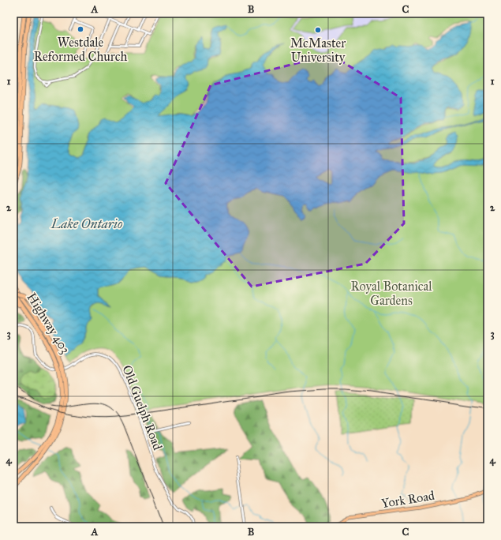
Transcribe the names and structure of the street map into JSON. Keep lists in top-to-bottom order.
{
  "streets": {
    "highway": ["Highway 403"],
    "main road": ["York Road"],
    "street": ["Old Guelph Road"]
  },
  "water": ["Lake Ontario"],
  "parks": ["Royal Botanical Gardens"],
  "places": ["Westdale Reformed Church", "McMaster University"],
  "grid": {
    "columns": ["A", "B", "C"],
    "rows": [
      "1",
      "2",
      "3",
      "4"
    ]
  }
}
